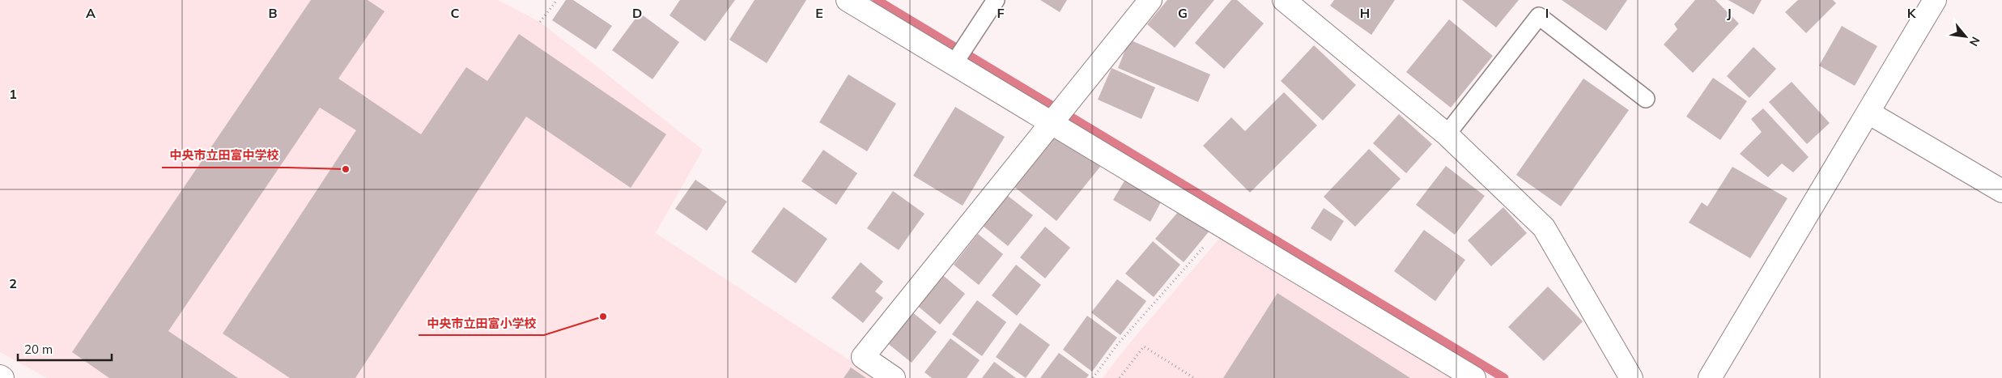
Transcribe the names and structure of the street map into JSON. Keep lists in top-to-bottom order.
{
  "places": ["中央市立田富中学校", "中央市立田富小学校"],
  "scale_bar": "20 m",
  "north": "bottom right",
  "grid": {
    "columns": [
      "A",
      "B",
      "C",
      "D",
      "E",
      "F",
      "G",
      "H",
      "I",
      "J",
      "K"
    ],
    "rows": ["1", "2"]
  }
}
